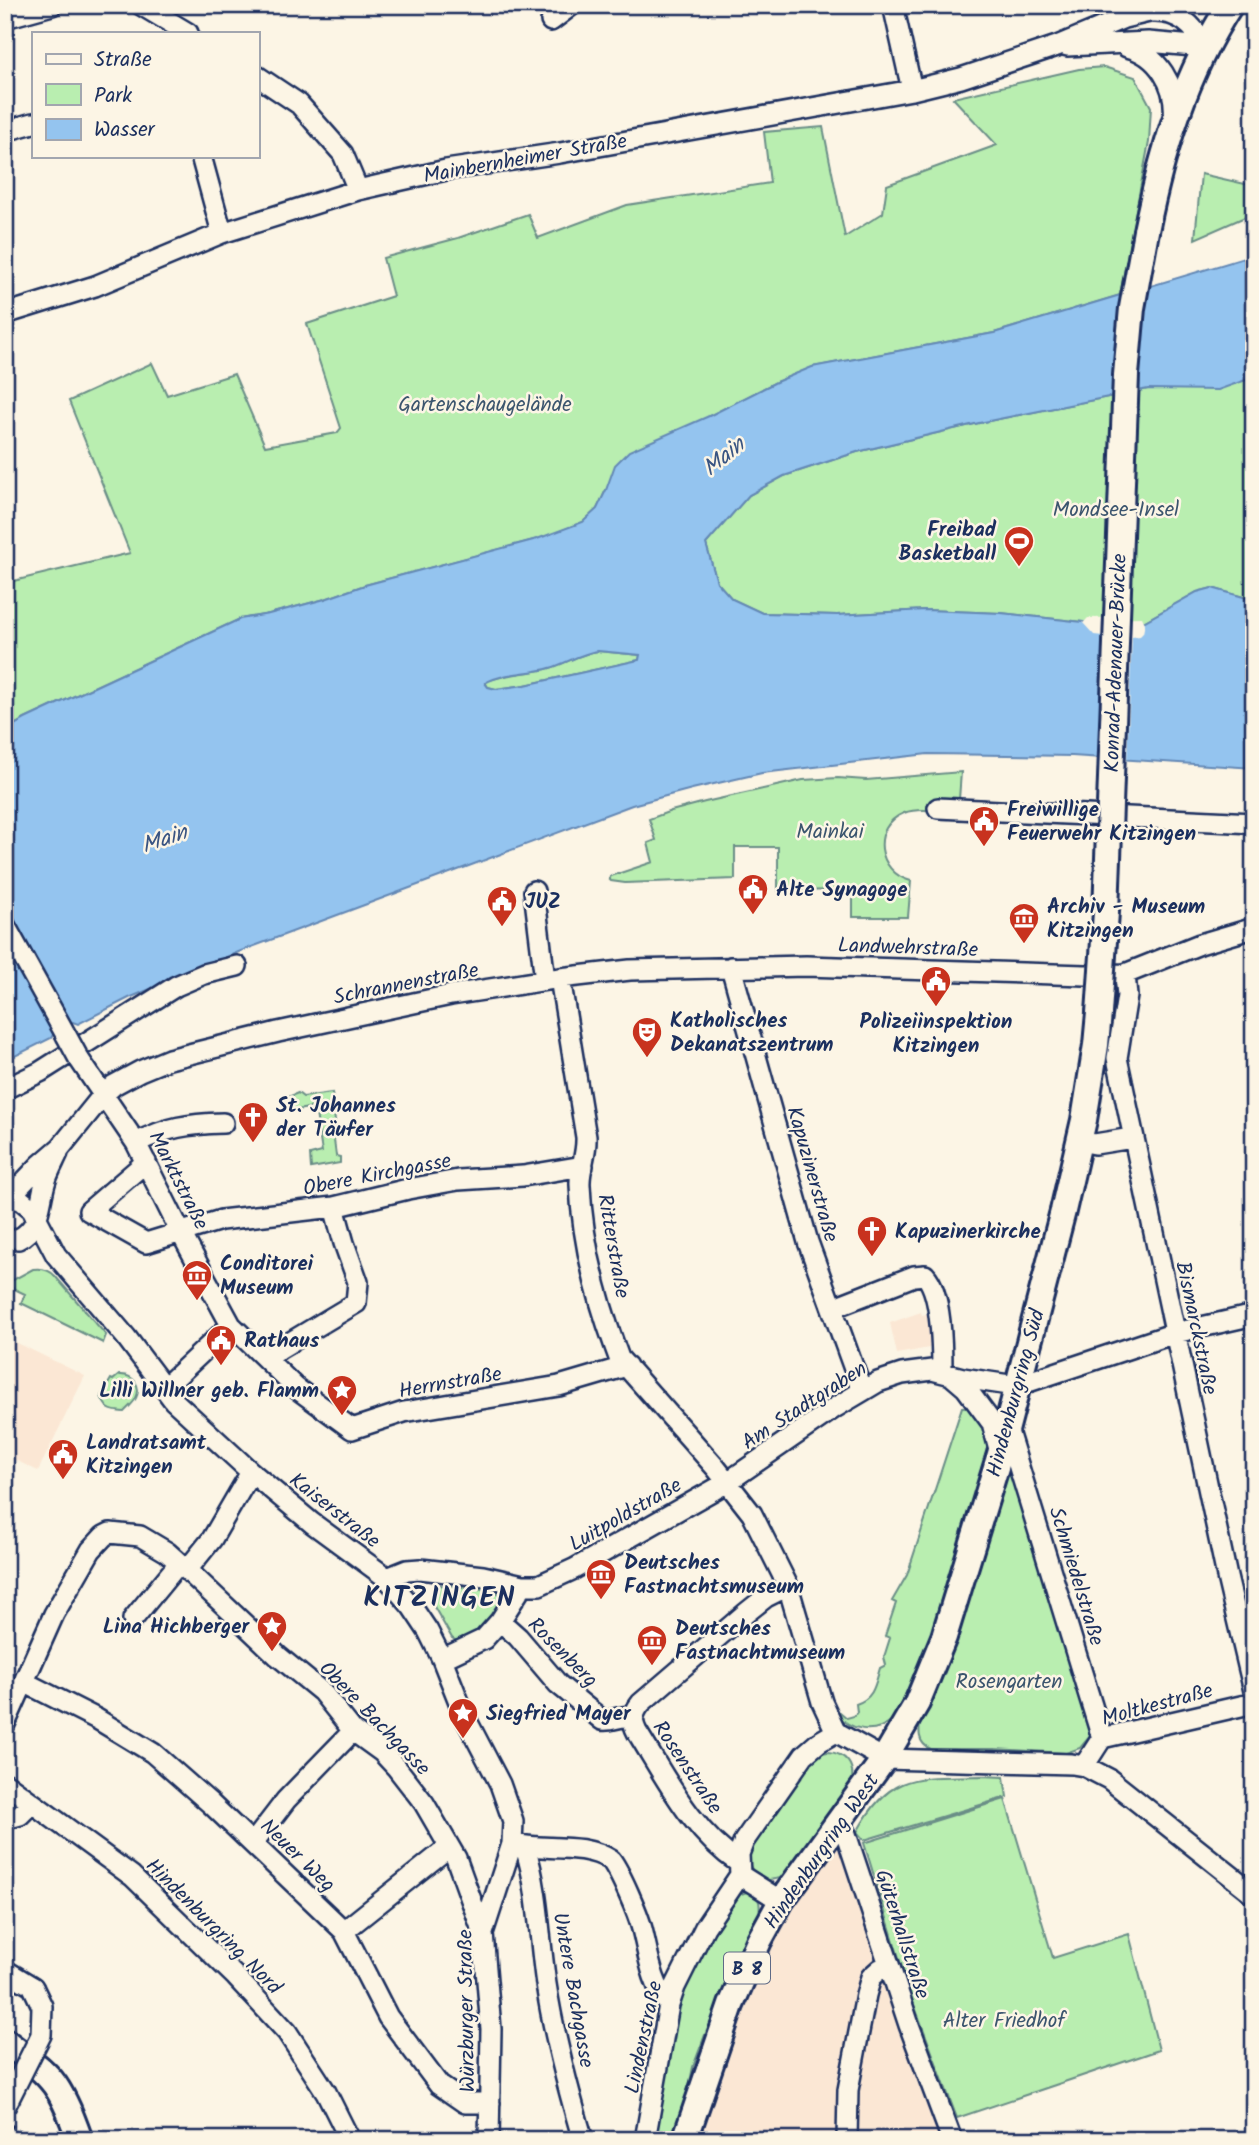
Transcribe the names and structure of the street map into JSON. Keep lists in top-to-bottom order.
{
  "streets": {
    "main road": [
      "Mainbernheimer Straße",
      "Konrad-Adenauer-Brücke",
      "Hindenburgring Süd",
      "Hindenburgring West",
      "B 8"
    ],
    "street": [
      "Landwehrstraße",
      "Schrannenstraße",
      "Obere Kirchgasse",
      "Kapuzinerstraße",
      "Marktstraße",
      "Ritterstraße",
      "Bismarckstraße",
      "Herrnstraße",
      "Am Stadtgraben",
      "Kaiserstraße",
      "Luitpoldstraße",
      "Schmiedelstraße",
      "Rosenberg",
      "Moltkestraße",
      "Obere Bachgasse",
      "Rosenstraße",
      "Neuer Weg",
      "Hindenburgring Nord",
      "Güterhallstraße",
      "Untere Bachgasse",
      "Würzburger Straße",
      "Lindenstraße"
    ]
  },
  "crossings": [
    ["Mainbernheimer Straße", "Konrad-Adenauer-Brücke"],
    ["Konrad-Adenauer-Brücke", "Hindenburgring Süd"],
    ["Landwehrstraße", "Schrannenstraße"],
    ["Landwehrstraße", "Kapuzinerstraße"],
    ["Landwehrstraße", "Bismarckstraße"],
    ["Schrannenstraße", "Kapuzinerstraße"],
    ["Schrannenstraße", "Marktstraße"],
    ["Schrannenstraße", "Ritterstraße"],
    ["Obere Kirchgasse", "Marktstraße"],
    ["Obere Kirchgasse", "Ritterstraße"],
    ["Kapuzinerstraße", "Am Stadtgraben"],
    ["Marktstraße", "Herrnstraße"],
    ["Ritterstraße", "Herrnstraße"],
    ["Ritterstraße", "Am Stadtgraben"],
    ["Ritterstraße", "Luitpoldstraße"],
    ["Ritterstraße", "Rosenstraße"],
    ["Ritterstraße", "Lindenstraße"],
    ["Hindenburgring Süd", "Am Stadtgraben"],
    ["Hindenburgring Süd", "Schmiedelstraße"],
    ["Hindenburgring Süd", "Hindenburgring West"],
    ["Am Stadtgraben", "Luitpoldstraße"],
    ["Kaiserstraße", "Untere Bachgasse"],
    ["Kaiserstraße", "Würzburger Straße"],
    ["Schmiedelstraße", "Moltkestraße"],
    ["Rosenberg", "Rosenstraße"],
    ["Obere Bachgasse", "Neuer Weg"],
    ["Obere Bachgasse", "Würzburger Straße"],
    ["Rosenstraße", "Lindenstraße"],
    ["Hindenburgring West", "Güterhallstraße"],
    ["Neuer Weg", "Würzburger Straße"],
    ["Untere Bachgasse", "Würzburger Straße"]
  ],
  "districts": ["KITZINGEN"],
  "water": ["Main"],
  "parks": [
    "Gartenschaugelände",
    "Mondsee-Insel",
    "Mainkai",
    "Rosengarten",
    "Alter Friedhof"
  ],
  "places": {
    "sports": ["Freibad Basketball"],
    "public building": [
      "Freiwillige Feuerwehr Kitzingen",
      "Alte Synagoge",
      "JUZ",
      "Polizeiinspektion Kitzingen",
      "Rathaus",
      "Landratsamt Kitzingen"
    ],
    "museum": [
      "Archiv - Museum Kitzingen",
      "Conditorei Museum",
      "Deutsches Fastnachtsmuseum",
      "Deutsches Fastnachtmuseum"
    ],
    "theatre": ["Katholisches Dekanatszentrum"],
    "church": ["St. Johannes der Täufer", "Kapuzinerkirche"],
    "place": ["Lilli Willner geb. Flamm", "Lina Hichberger", "Siegfried Mayer"]
  },
  "legend": ["Straße", "Park", "Wasser"]
}
